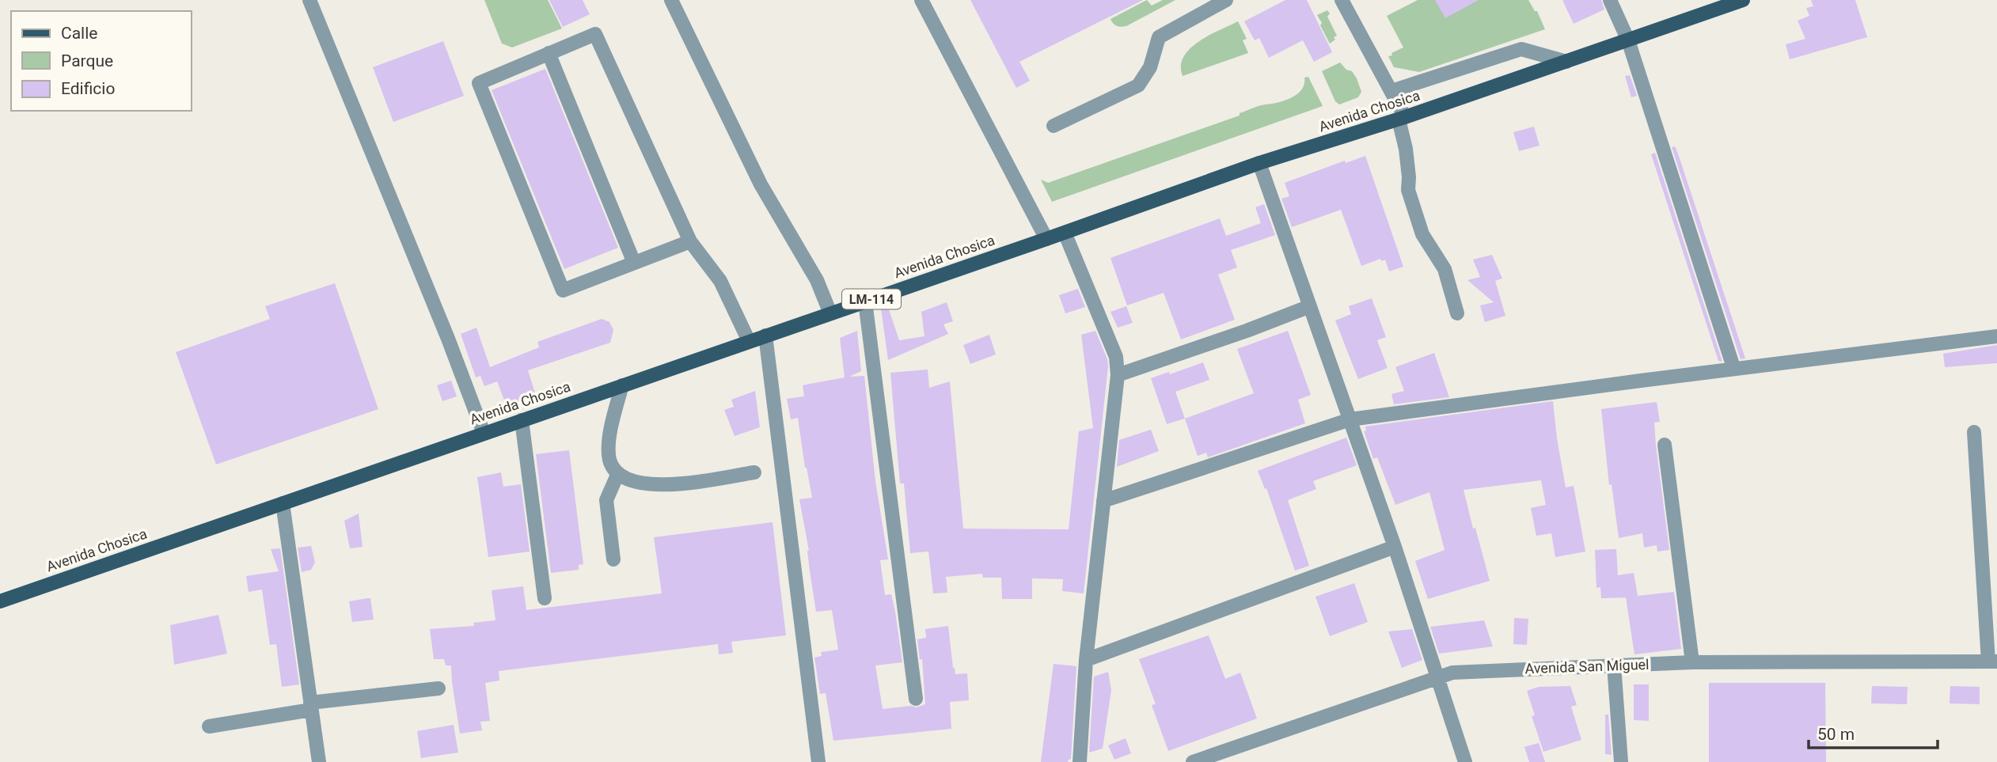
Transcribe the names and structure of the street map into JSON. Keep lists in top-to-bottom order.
{
  "streets": {
    "main road": ["Avenida Chosica", "LM-114"],
    "street": ["Avenida San Miguel"]
  },
  "legend": ["Calle", "Parque", "Edificio"],
  "scale_bar": "50 m"
}
